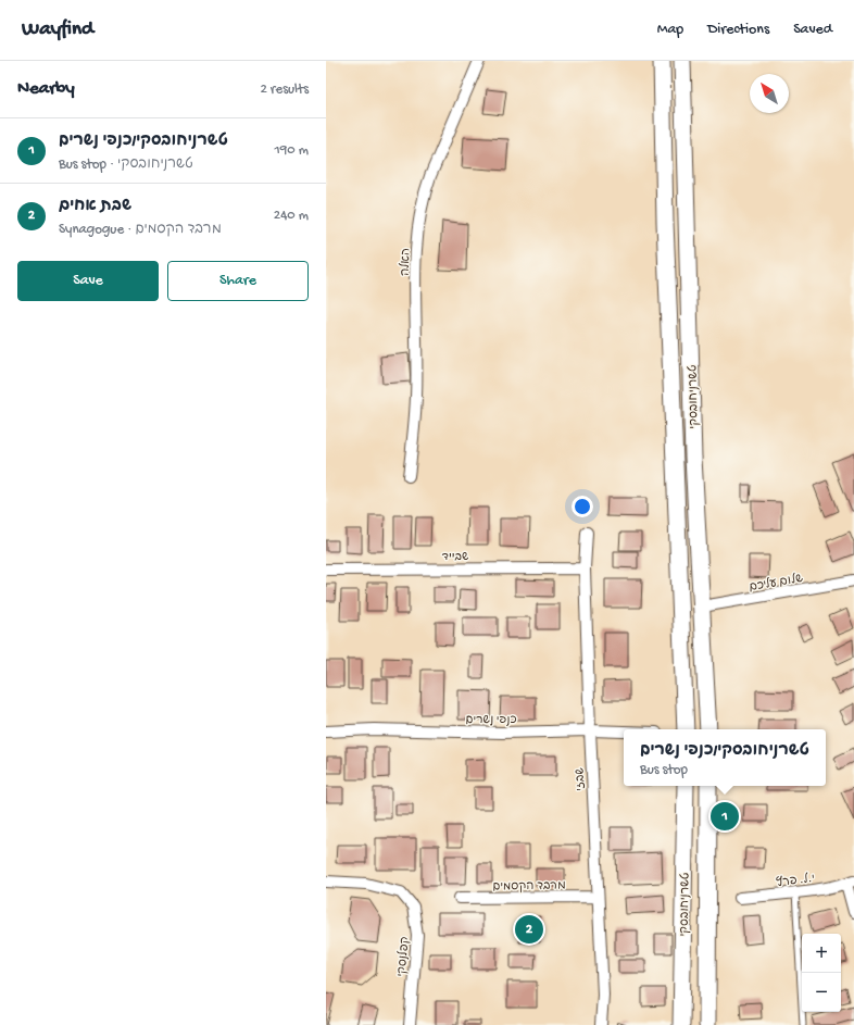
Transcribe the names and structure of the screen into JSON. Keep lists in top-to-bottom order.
{
  "streets": {
    "main road": ["טשרניחובסקי"],
    "street": [
      "האלה",
      "שב''ד",
      "שלום עליכם",
      "כנפי נשרים",
      "שבזי",
      "י.ל. פרץ",
      "מרבד הקסמים",
      "קפלנסקי"
    ]
  },
  "crossings": [
    ["טשרניחובסקי", "שלום עליכם"],
    ["שב''ד", "שבזי"],
    ["כנפי נשרים", "שבזי"],
    ["שבזי", "מרבד הקסמים"]
  ],
  "north": "top left",
  "page": {
    "header": "Wayfind",
    "nav": ["Map", "Directions", "Saved"],
    "heading": ["Nearby", "2 results"],
    "list": [
      {
        "mark": "1",
        "name": "טשרניחובסקי/כנפי נשרים",
        "note": "Bus stop · טשרניחובסקי",
        "value": "190 m"
      },
      {
        "mark": "2",
        "name": "שבת אחים",
        "note": "Synagogue · מרבד הקסמים",
        "value": "240 m"
      }
    ],
    "buttons": ["Save", "Share"],
    "popup": ["טשרניחובסקי/כנפי נשרים", "Bus stop"],
    "pins": ["1", "2"],
    "map_buttons": ["+", "−"]
  }
}
